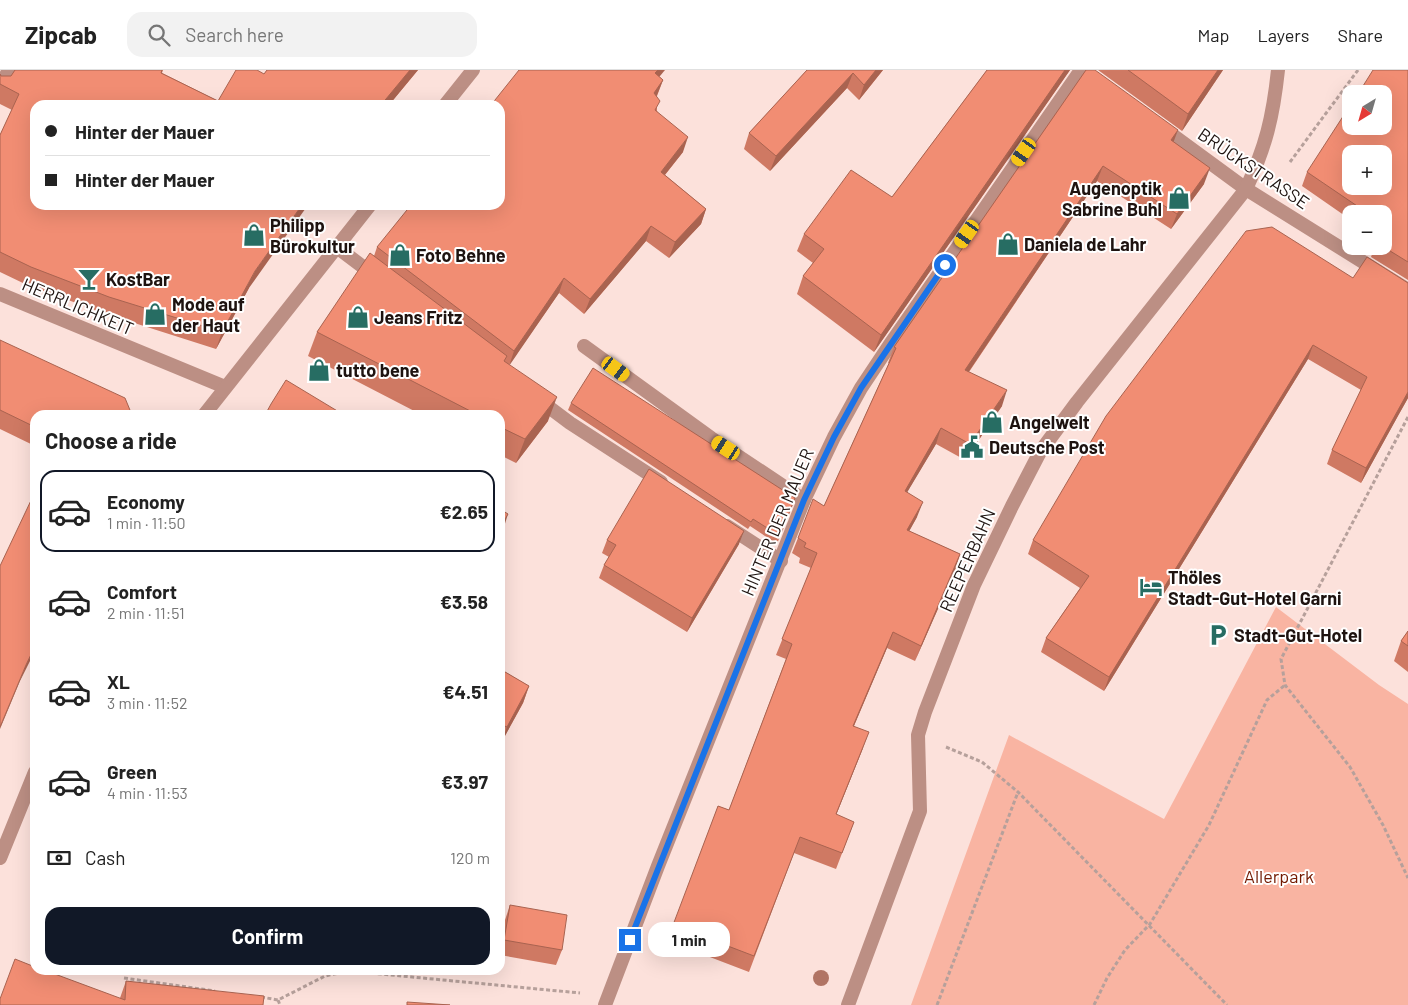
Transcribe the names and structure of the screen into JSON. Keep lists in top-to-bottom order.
{
  "streets": {
    "street": [
      "BRÜCKSTRASSE",
      "HERRLICHKEIT",
      "HINTER DER MAUER",
      "REEPERBAHN"
    ]
  },
  "crossings": [
    ["BRÜCKSTRASSE", "REEPERBAHN"]
  ],
  "parks": ["Allerpark"],
  "places": {
    "shop": [
      "Augenoptik Sabrine Buhl",
      "Philipp Bürokultur",
      "Daniela de Lahr",
      "Foto Behne",
      "Mode auf der Haut",
      "Jeans Fritz",
      "tutto bene",
      "Angelwelt"
    ],
    "bar": ["KostBar"],
    "public building": ["Deutsche Post"],
    "hotel": ["Thöles Stadt-Gut-Hotel Garni"],
    "parking": ["Stadt-Gut-Hotel"]
  },
  "north": "bottom left",
  "page": {
    "header": "Zipcab",
    "search": "Search here",
    "nav": ["Map", "Layers", "Share"],
    "map_buttons": ["+", "−"],
    "banner": ["Hinter der Mauer", "Hinter der Mauer"],
    "heading": "Choose a ride",
    "list": [
      {
        "name": "Economy",
        "note": "1 min · 11:50",
        "value": "€2.65"
      },
      {
        "name": "Comfort",
        "note": "2 min · 11:51",
        "value": "€3.58"
      },
      {
        "name": "XL",
        "note": "3 min · 11:52",
        "value": "€4.51"
      },
      {
        "name": "Green",
        "note": "4 min · 11:53",
        "value": "€3.97"
      }
    ],
    "pay": ["Cash", "120 m"],
    "buttons": "Confirm",
    "bubble": "1 min"
  }
}
